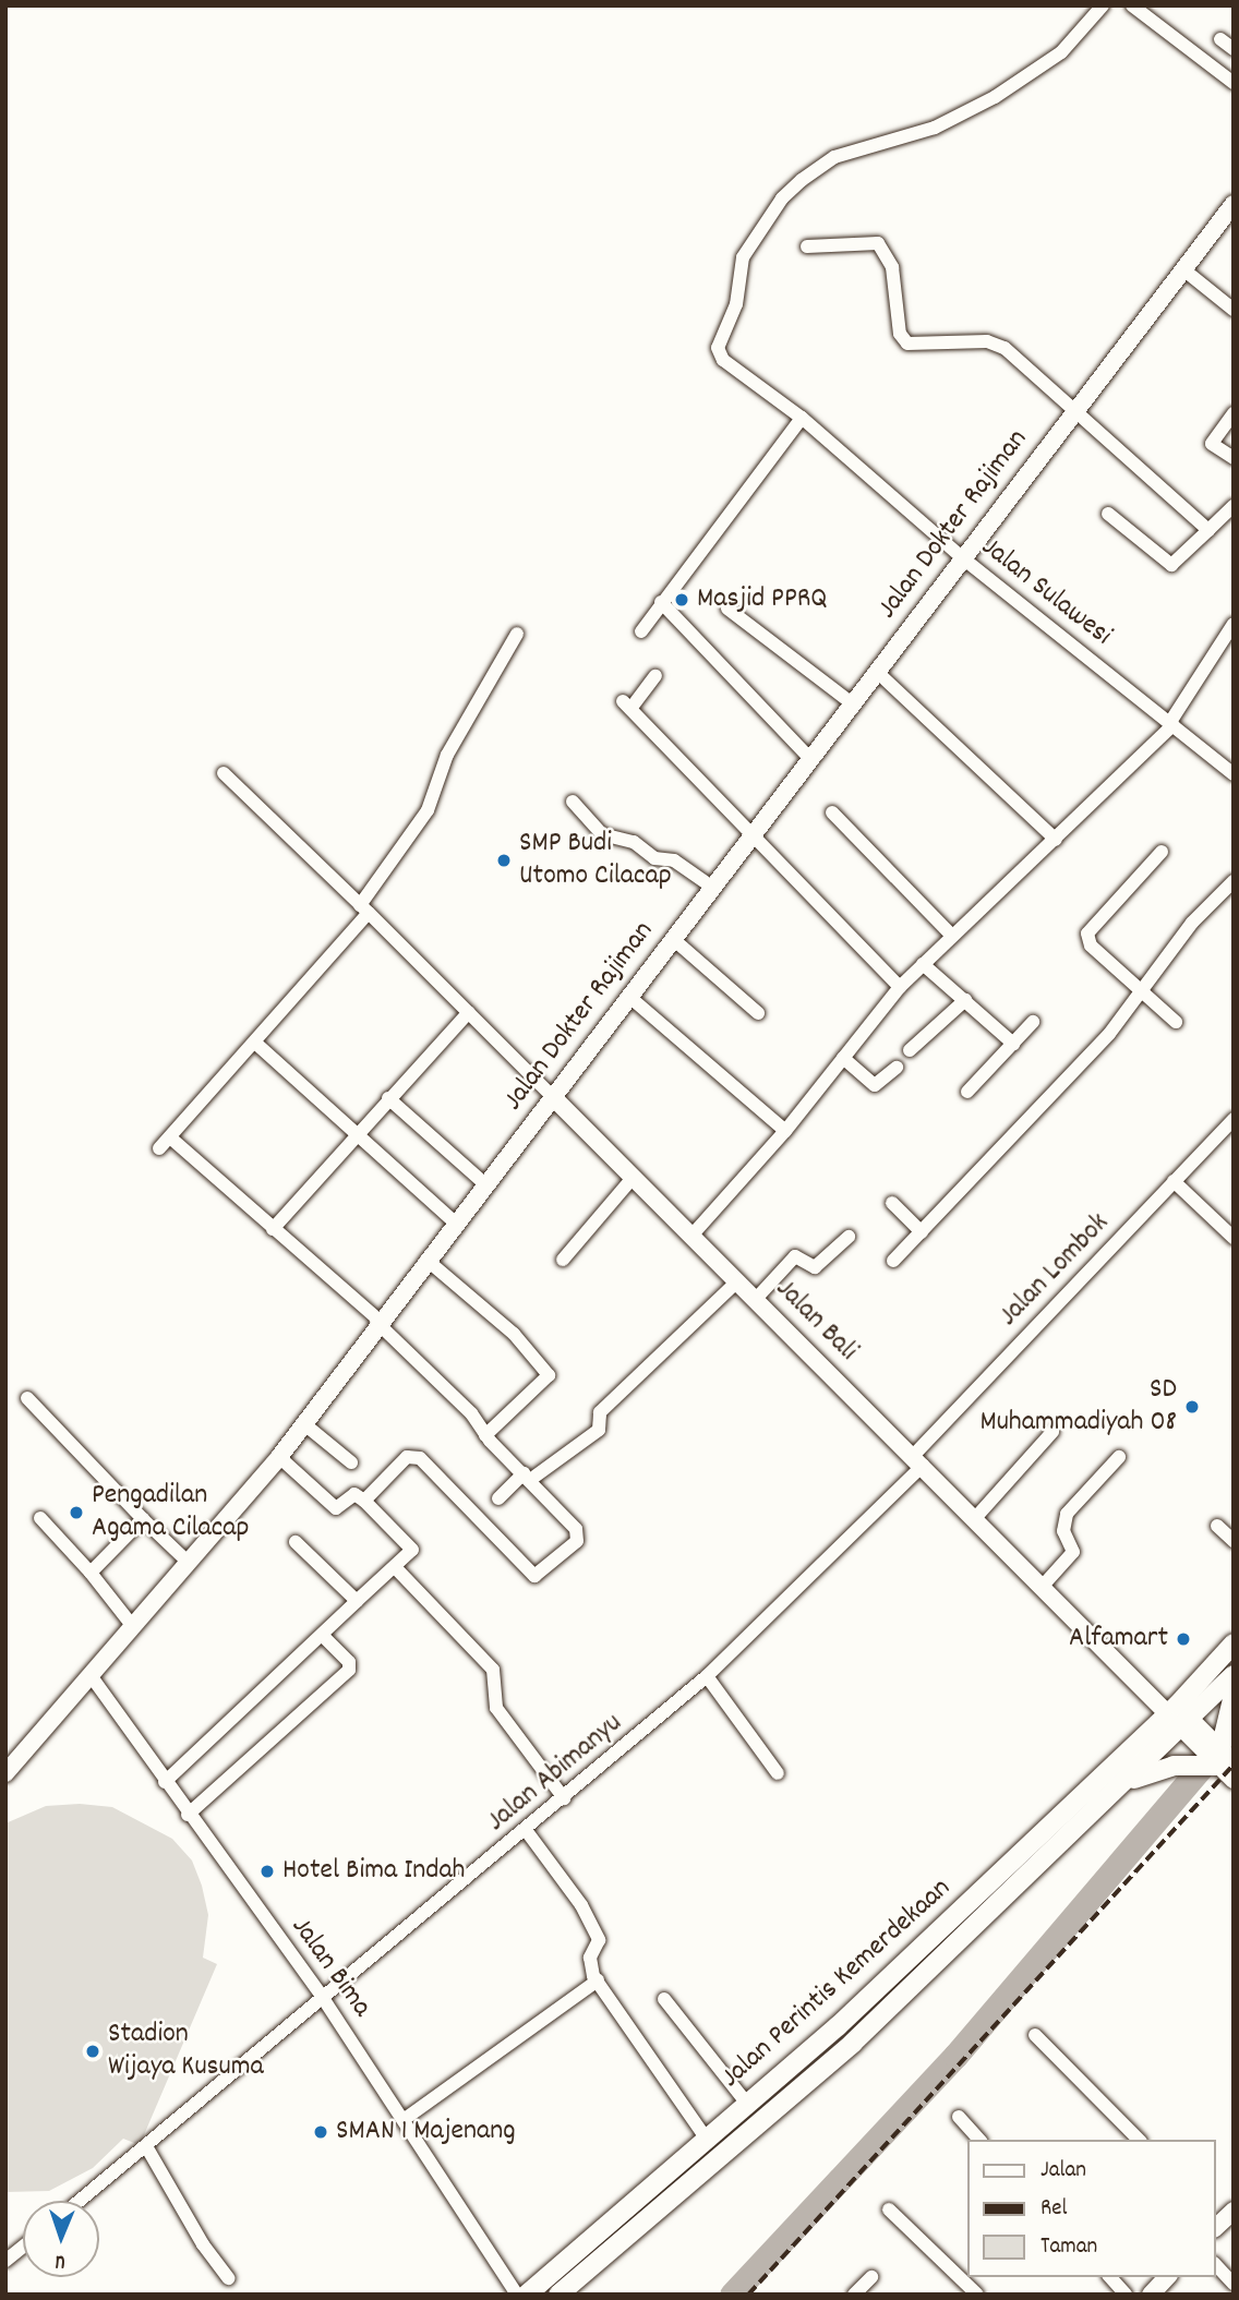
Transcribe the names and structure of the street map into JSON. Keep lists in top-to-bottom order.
{
  "streets": {
    "main road": ["Jalan Perintis Kemerdekaan"],
    "street": [
      "Jalan Dokter Rajiman",
      "Jalan Sulawesi",
      "Jalan Lombok",
      "Jalan Bali",
      "Jalan Abimanyu",
      "Jalan Bima"
    ]
  },
  "crossings": [
    ["Jalan Dokter Rajiman", "Jalan Sulawesi"],
    ["Jalan Dokter Rajiman", "Jalan Bali"],
    ["Jalan Dokter Rajiman", "Jalan Bima"],
    ["Jalan Lombok", "Jalan Bali"],
    ["Jalan Lombok", "Jalan Abimanyu"],
    ["Jalan Bali", "Jalan Abimanyu"],
    ["Jalan Bali", "Jalan Perintis Kemerdekaan"],
    ["Jalan Abimanyu", "Jalan Bima"]
  ],
  "places": [
    "Masjid PPRQ",
    "SMP Budi Utomo Cilacap",
    "SD Muhammadiyah 08",
    "Pengadilan Agama Cilacap",
    "Alfamart",
    "Hotel Bima Indah",
    "Stadion Wijaya Kusuma",
    "SMAN 1 Majenang"
  ],
  "legend": ["Jalan", "Rel", "Taman"],
  "north": "bottom"
}
